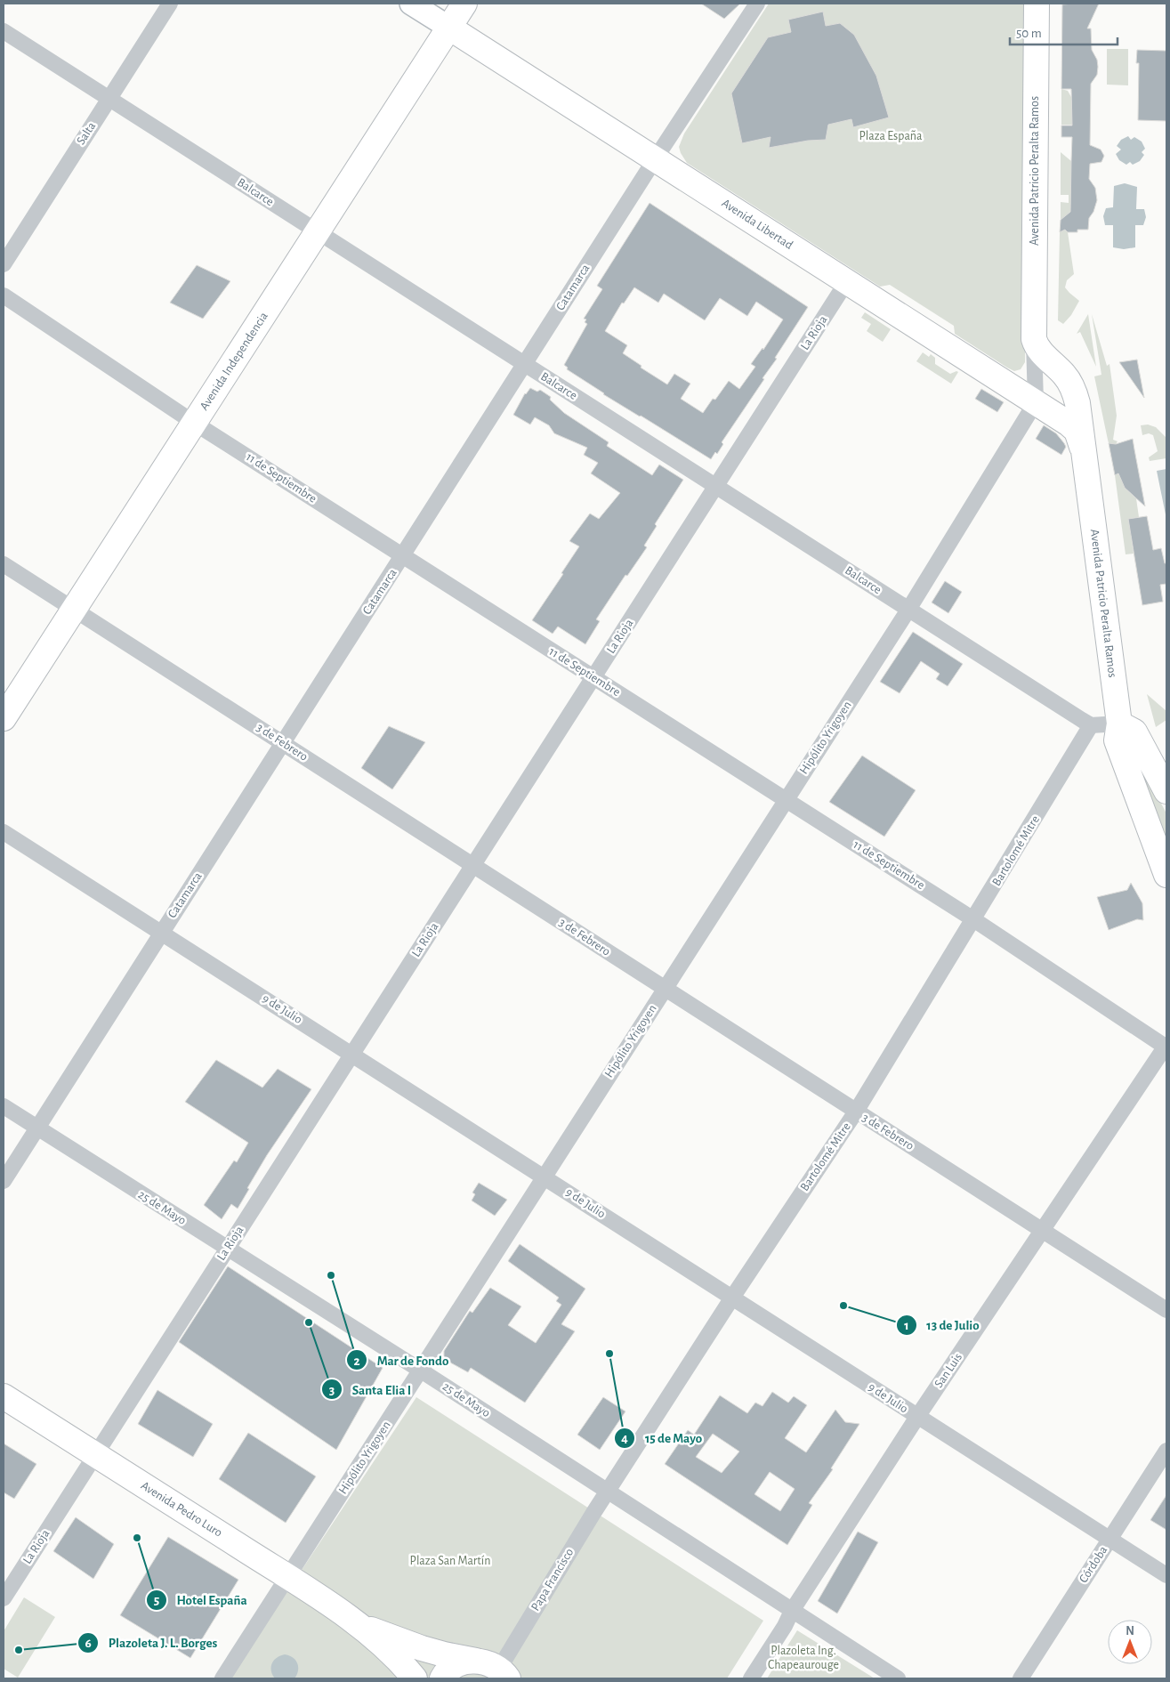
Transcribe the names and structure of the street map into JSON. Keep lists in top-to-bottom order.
{
  "streets": {
    "main road": [
      "Avenida Patricio Peralta Ramos",
      "Avenida Libertad",
      "Avenida Independencia",
      "Avenida Pedro Luro"
    ],
    "street": [
      "Salta",
      "Balcarce",
      "Catamarca",
      "La Rioja",
      "11 de Septiembre",
      "Hipólito Yrigoyen",
      "3 de Febrero",
      "Bartolomé Mitre",
      "9 de Julio",
      "25 de Mayo",
      "San Luis",
      "Córdoba",
      "Papa Francisco"
    ]
  },
  "crossings": [
    ["Salta", "Balcarce"],
    ["Avenida Patricio Peralta Ramos", "Avenida Libertad"],
    ["Avenida Patricio Peralta Ramos", "Hipólito Yrigoyen"],
    ["Balcarce", "Catamarca"],
    ["Balcarce", "La Rioja"],
    ["Balcarce", "Avenida Independencia"],
    ["Balcarce", "Hipólito Yrigoyen"],
    ["Balcarce", "Bartolomé Mitre"],
    ["Avenida Libertad", "Catamarca"],
    ["Avenida Libertad", "La Rioja"],
    ["Avenida Libertad", "Avenida Independencia"],
    ["Avenida Libertad", "Hipólito Yrigoyen"],
    ["Catamarca", "11 de Septiembre"],
    ["Catamarca", "3 de Febrero"],
    ["Catamarca", "9 de Julio"],
    ["Catamarca", "25 de Mayo"],
    ["La Rioja", "11 de Septiembre"],
    ["La Rioja", "3 de Febrero"],
    ["La Rioja", "9 de Julio"],
    ["La Rioja", "25 de Mayo"],
    ["La Rioja", "Avenida Pedro Luro"],
    ["Avenida Independencia", "11 de Septiembre"],
    ["Avenida Independencia", "3 de Febrero"],
    ["11 de Septiembre", "Hipólito Yrigoyen"],
    ["11 de Septiembre", "Bartolomé Mitre"],
    ["11 de Septiembre", "San Luis"],
    ["Hipólito Yrigoyen", "3 de Febrero"],
    ["Hipólito Yrigoyen", "9 de Julio"],
    ["Hipólito Yrigoyen", "25 de Mayo"],
    ["Hipólito Yrigoyen", "Avenida Pedro Luro"],
    ["3 de Febrero", "Bartolomé Mitre"],
    ["3 de Febrero", "San Luis"],
    ["Bartolomé Mitre", "9 de Julio"],
    ["Bartolomé Mitre", "25 de Mayo"],
    ["Bartolomé Mitre", "Papa Francisco"],
    ["9 de Julio", "San Luis"],
    ["9 de Julio", "Córdoba"],
    ["25 de Mayo", "San Luis"],
    ["25 de Mayo", "Papa Francisco"],
    ["Avenida Pedro Luro", "Papa Francisco"]
  ],
  "parks": ["Plaza España", "Plaza San Martín", "Plazoleta Ing. Chapeaurouge"],
  "places": [
    "Mar de Fondo",
    "13 de Julio",
    "Santa Elia I",
    "15 de Mayo",
    "Hotel España",
    "Plazoleta J. L. Borges"
  ],
  "scale_bar": "50 m",
  "north": "top"
}
